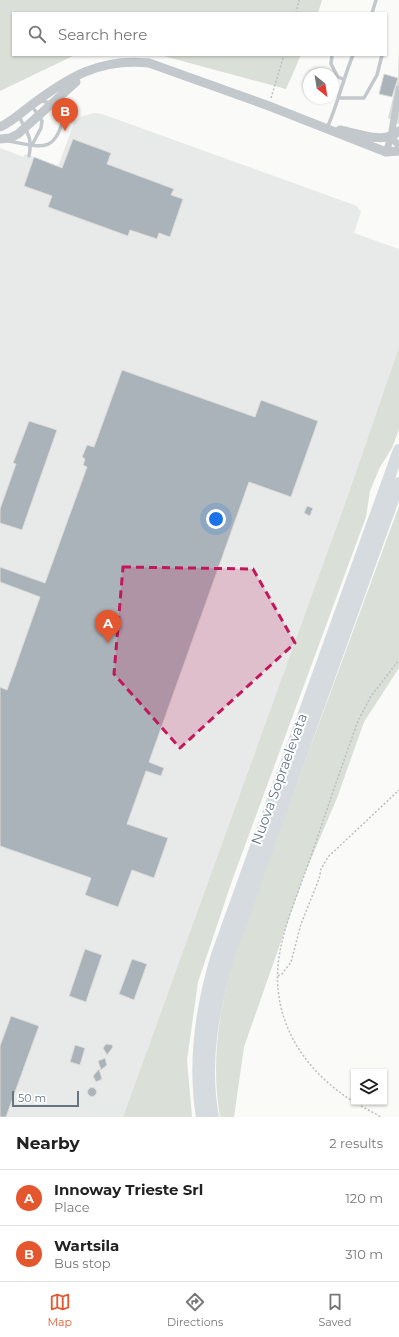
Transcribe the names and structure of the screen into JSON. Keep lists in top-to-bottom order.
{
  "streets": {
    "highway": ["Nuova Sopraelevata"]
  },
  "scale_bar": "50 m",
  "north": "bottom right",
  "page": {
    "search": "Search here",
    "pins": ["B", "A"],
    "scale": "50 m",
    "heading": ["Nearby", "2 results"],
    "list": [
      {
        "mark": "A",
        "name": "Innoway Trieste Srl",
        "note": "Place",
        "value": "120 m"
      },
      {
        "mark": "B",
        "name": "Wartsila",
        "note": "Bus stop",
        "value": "310 m"
      }
    ],
    "nav": ["Map", "Directions", "Saved"]
  }
}
